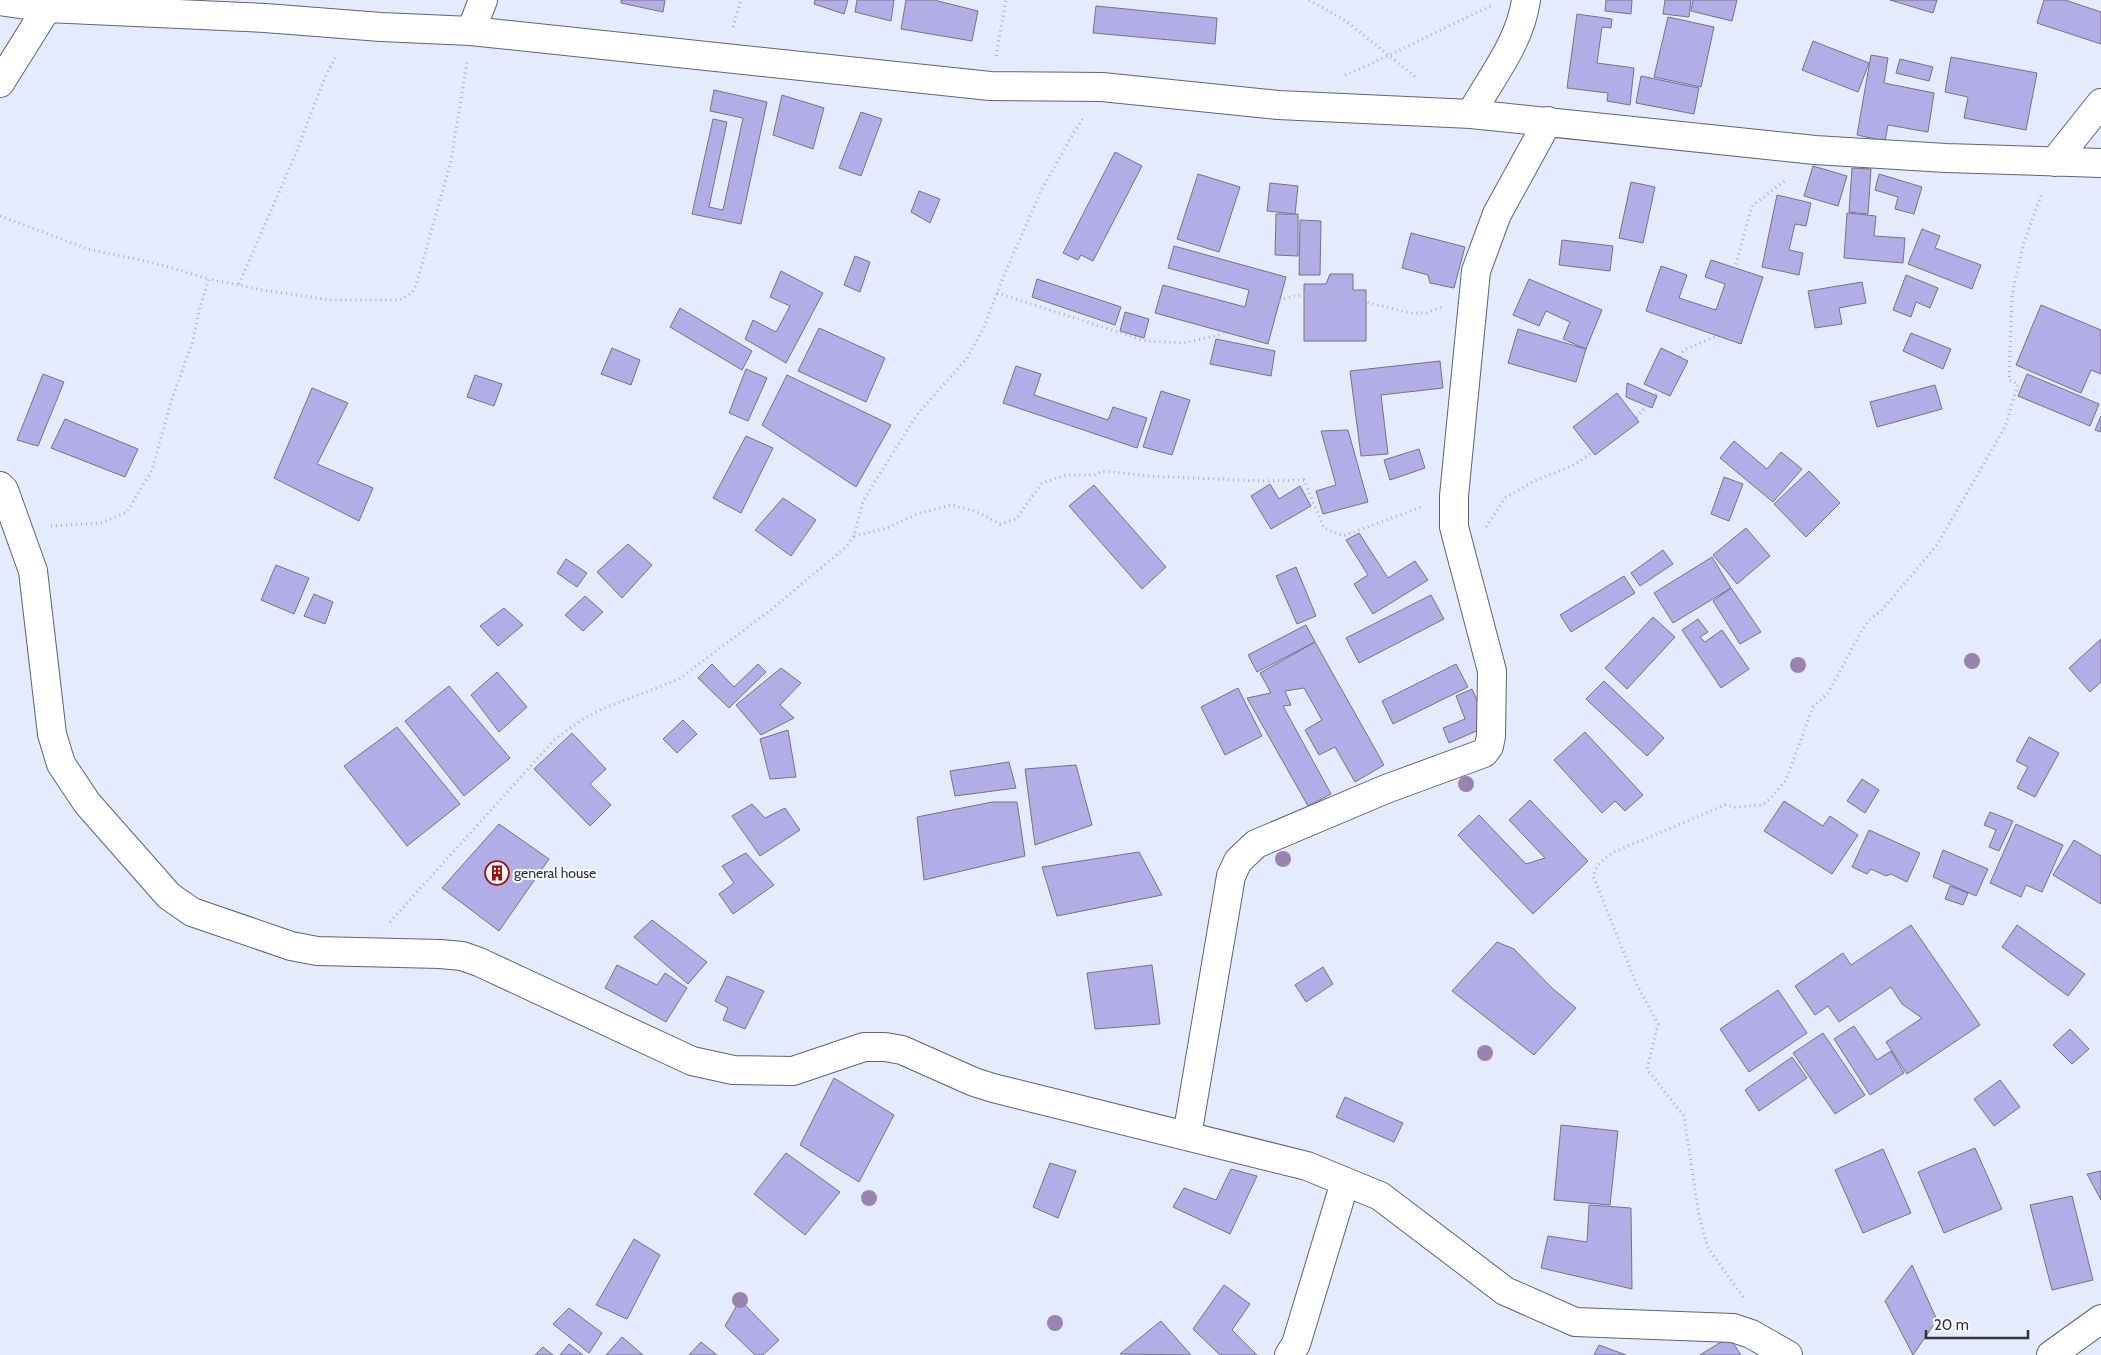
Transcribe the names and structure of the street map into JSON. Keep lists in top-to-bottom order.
{
  "places": {
    "building": ["general house"]
  },
  "scale_bar": "20 m"
}
